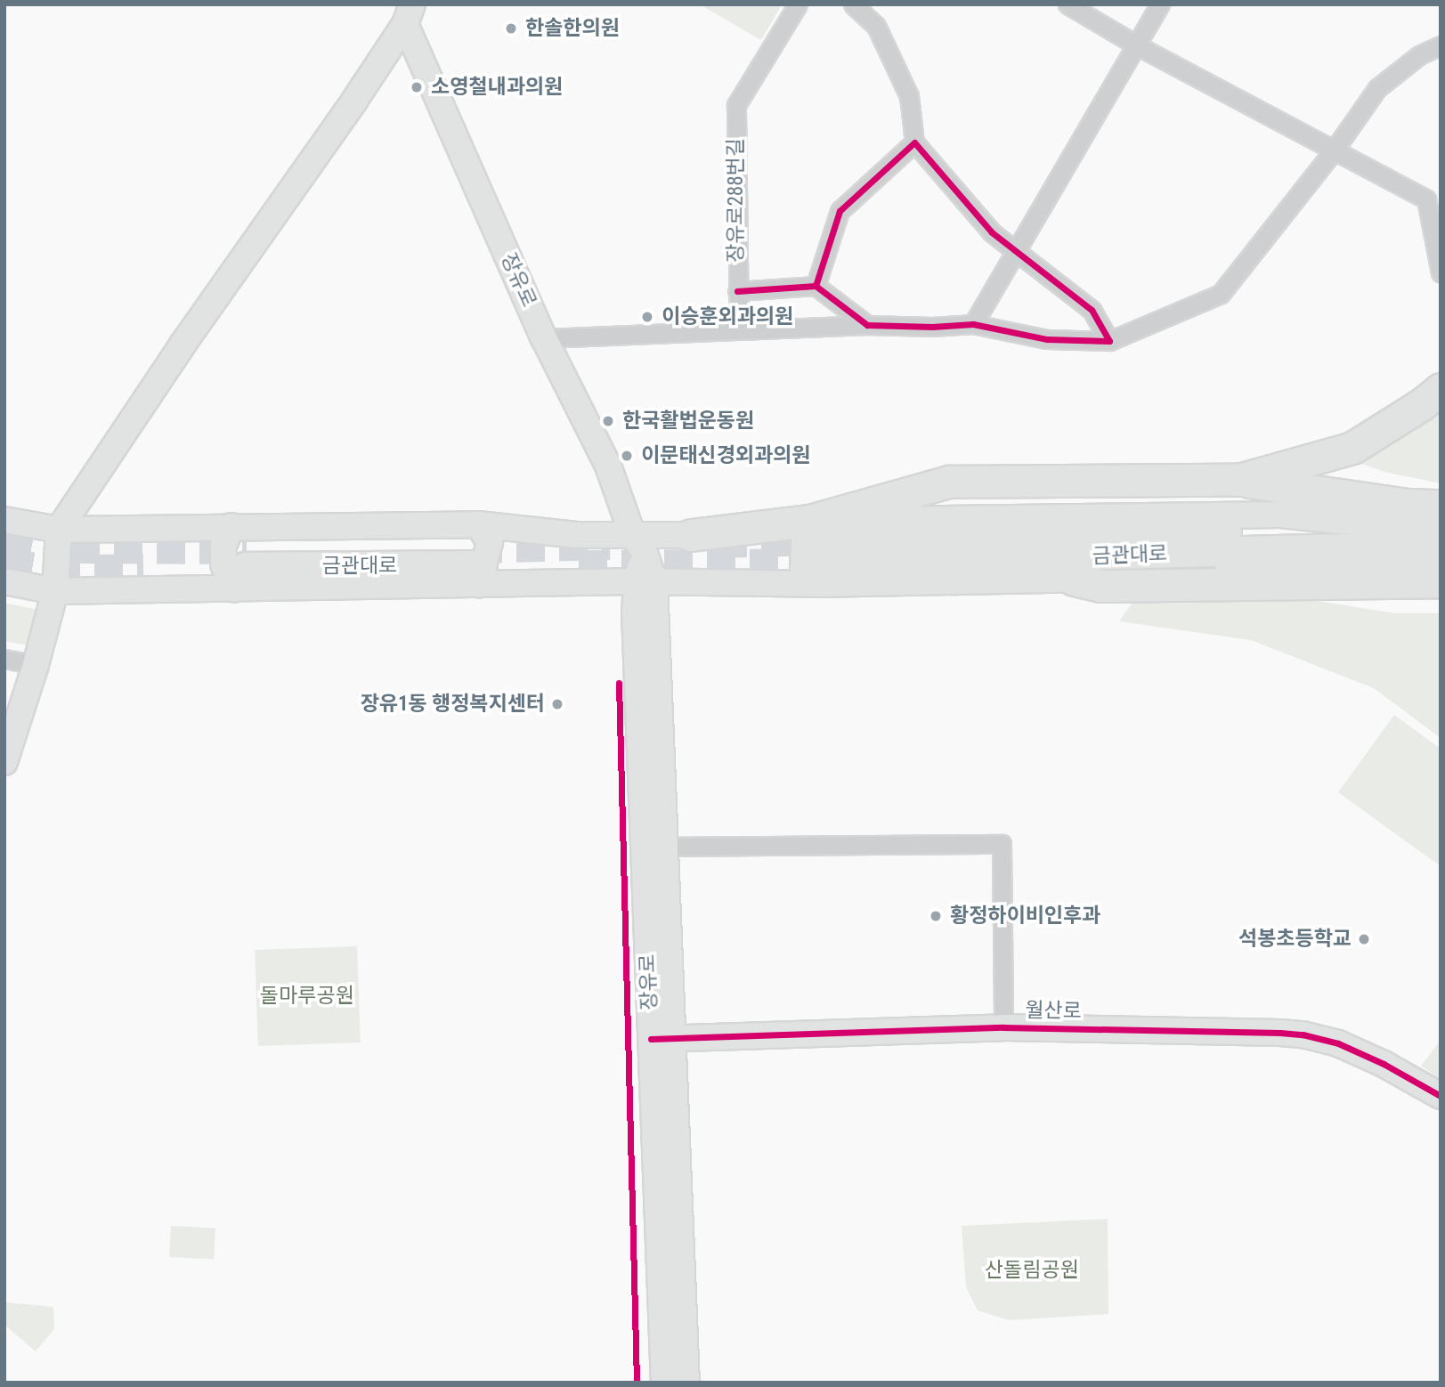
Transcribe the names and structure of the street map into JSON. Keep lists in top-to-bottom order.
{
  "streets": {
    "main road": ["장유로", "금관대로", "월산로"],
    "street": ["장유로288번길"]
  },
  "crossings": [
    ["장유로", "월산로"]
  ],
  "parks": ["돌마루공원", "산돌림공원"],
  "places": [
    "한솔한의원",
    "소영철내과의원",
    "이승훈외과의원",
    "한국활법운동원",
    "이문태신경외과의원",
    "장유1동 행정복지센터",
    "황정하이비인후과",
    "석봉초등학교"
  ]
}
